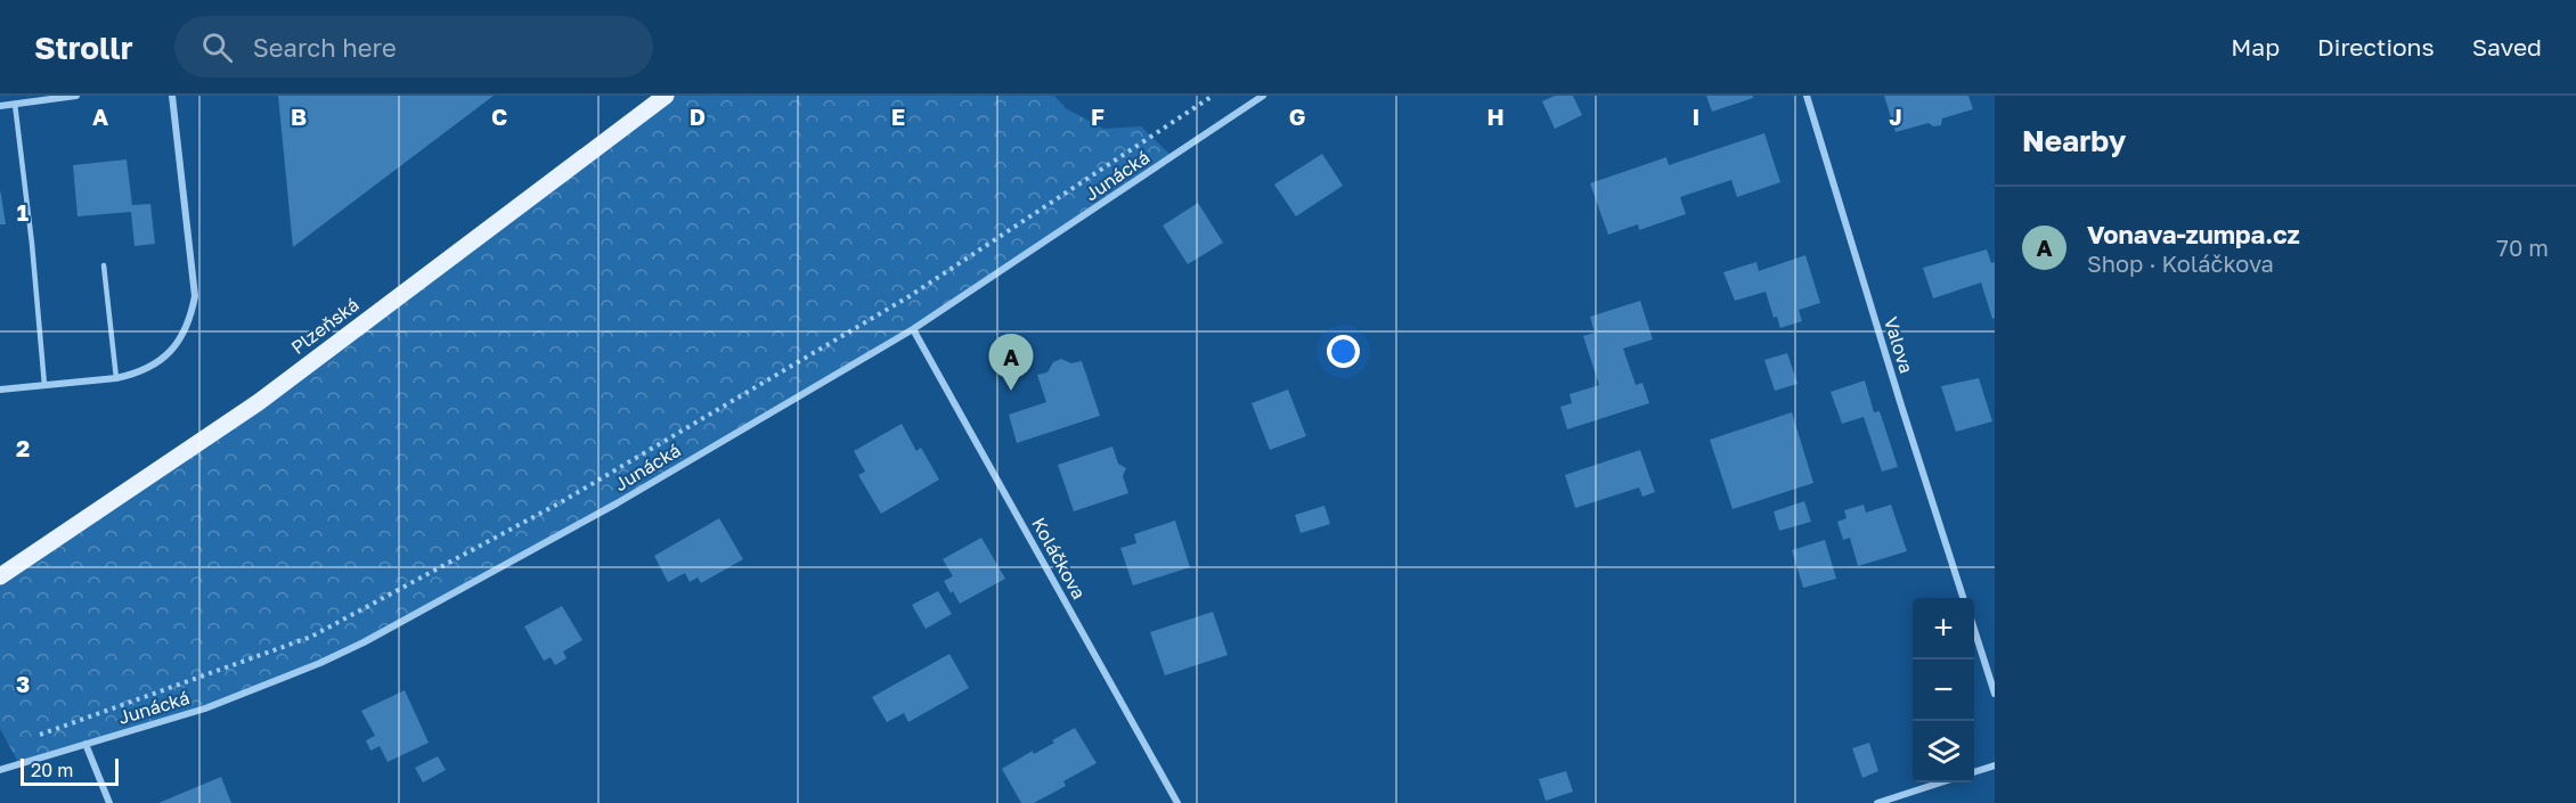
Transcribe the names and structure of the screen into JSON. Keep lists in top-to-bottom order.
{
  "streets": {
    "main road": ["Plzeňská"],
    "street": ["Junácká", "Valova", "Koláčkova"]
  },
  "crossings": [
    ["Junácká", "Koláčkova"]
  ],
  "scale_bar": "20 m",
  "page": {
    "header": "Strollr",
    "search": "Search here",
    "nav": ["Map", "Directions", "Saved"],
    "heading": "Nearby",
    "list": [
      {
        "mark": "A",
        "name": "Vonava-zumpa.cz",
        "note": "Shop · Koláčkova",
        "value": "70 m"
      }
    ],
    "pins": "A",
    "map_buttons": ["+", "−"],
    "scale": "20 m"
  },
  "grid": {
    "columns": [
      "A",
      "B",
      "C",
      "D",
      "E",
      "F",
      "G",
      "H",
      "I",
      "J"
    ],
    "rows": ["1", "2", "3"]
  }
}
